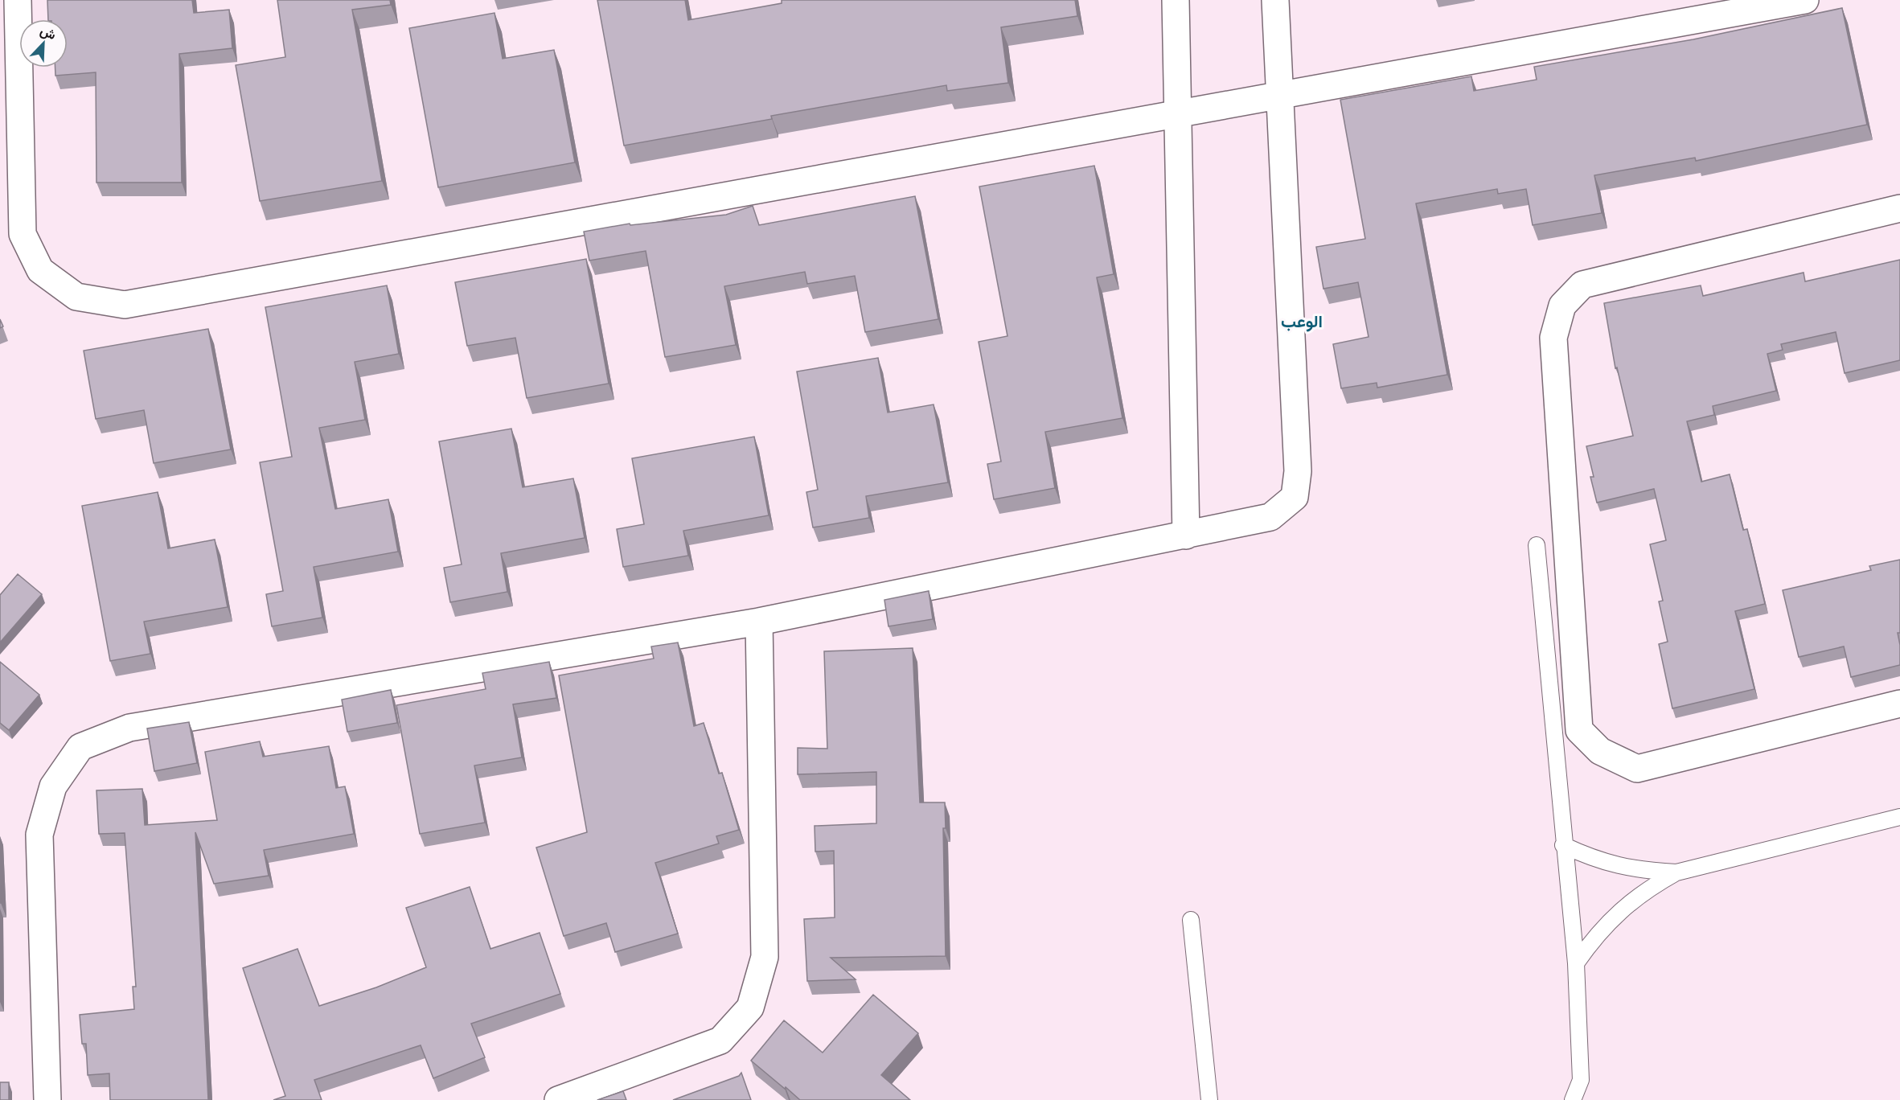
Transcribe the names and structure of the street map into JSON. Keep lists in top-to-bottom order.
{
  "districts": ["الوعب"],
  "north": "top right"
}
